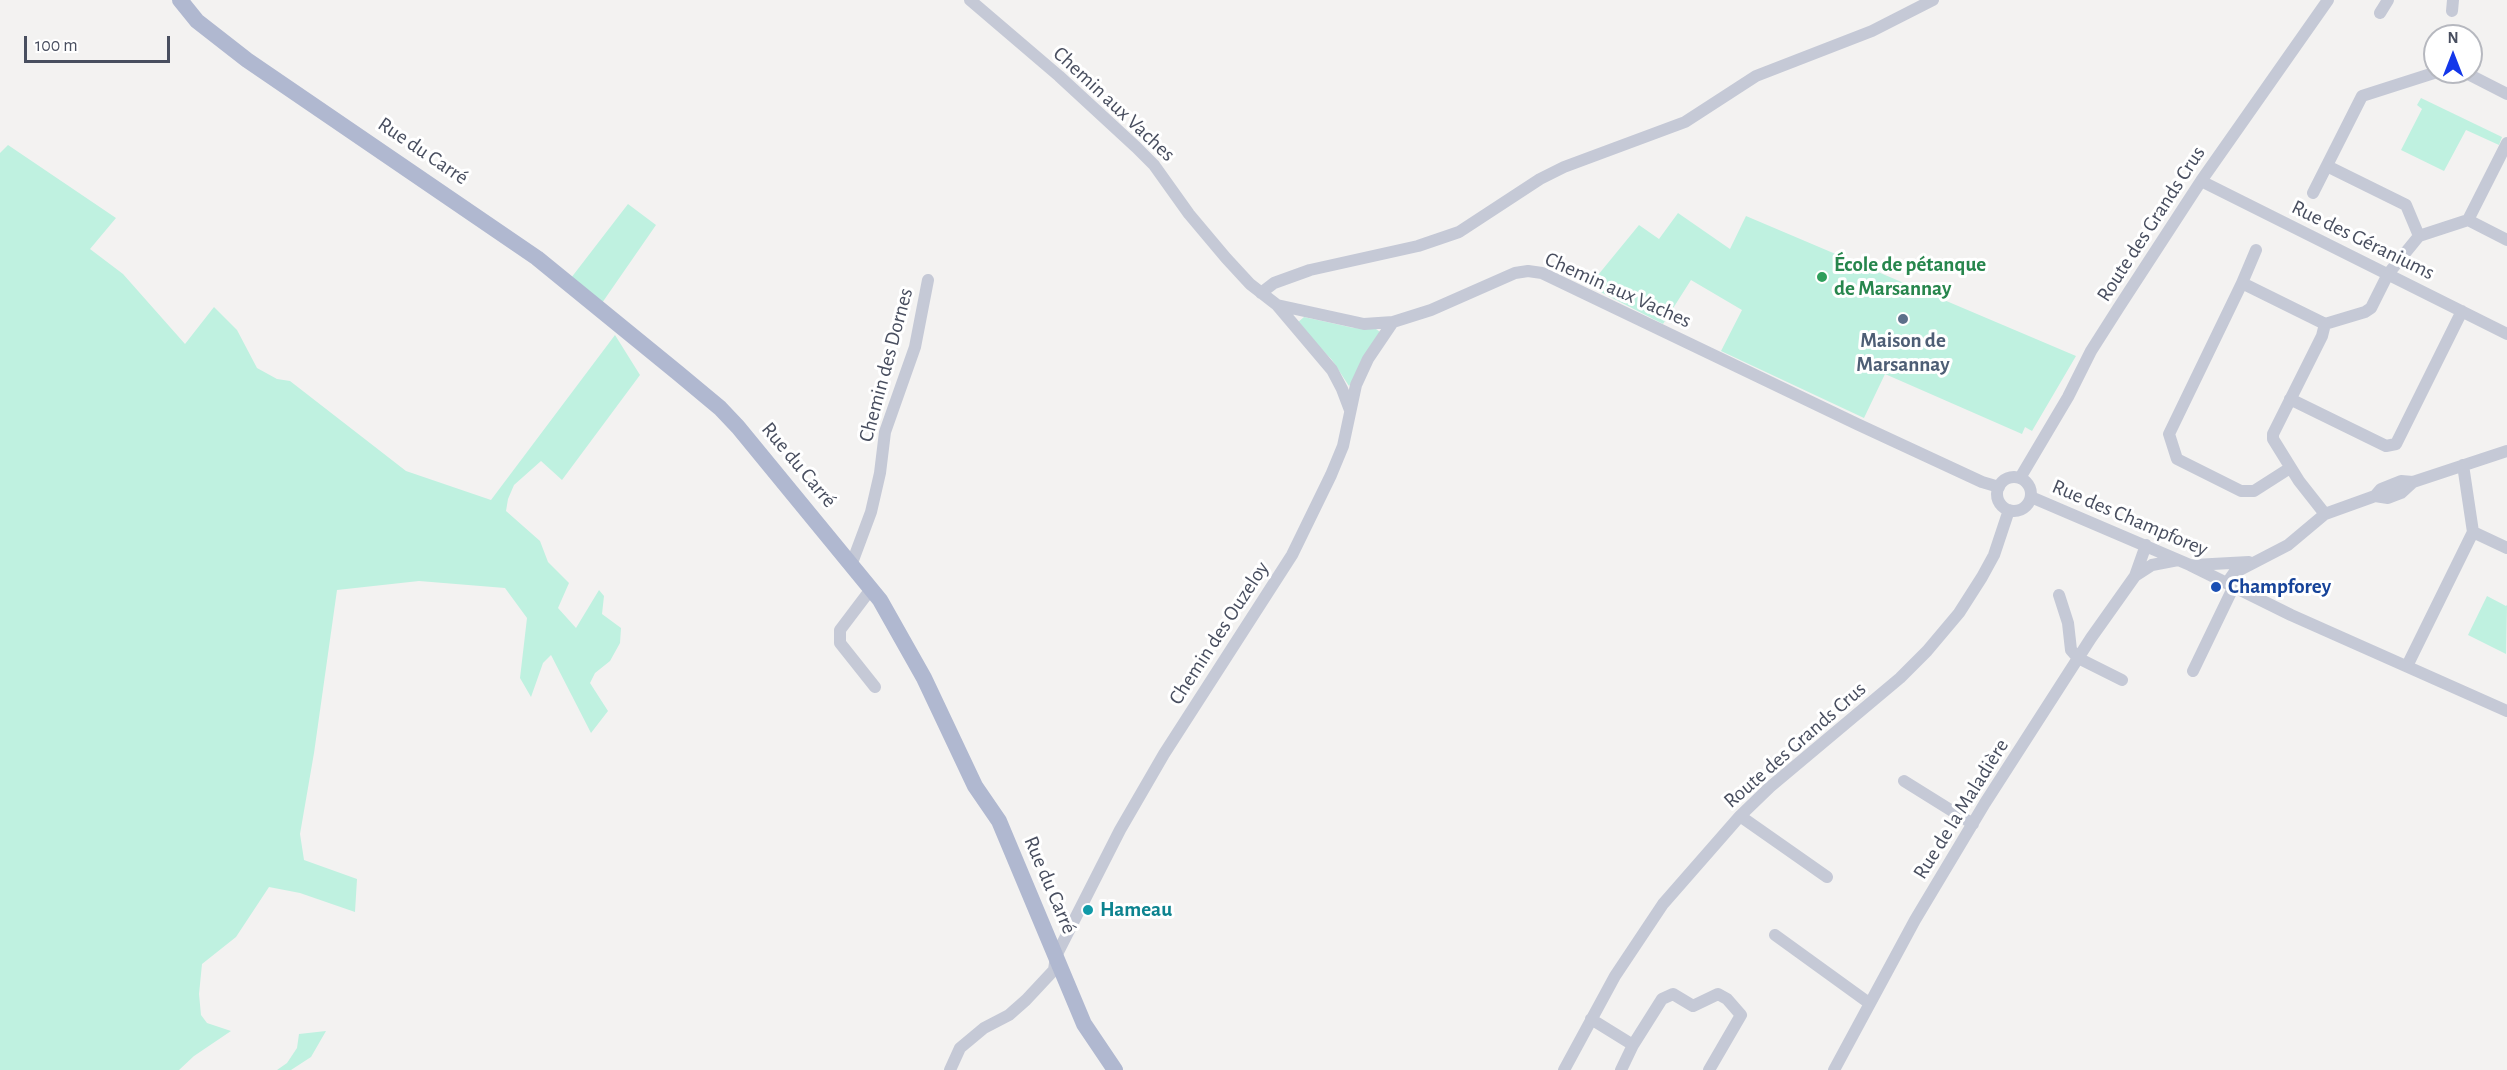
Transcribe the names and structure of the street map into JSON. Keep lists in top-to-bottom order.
{
  "streets": {
    "main road": ["Rue du Carré"],
    "street": [
      "Chemin aux Vaches",
      "Route des Grands Crus",
      "Rue des Géraniums",
      "Chemin des Dornes",
      "Rue des Champforey",
      "Chemin des Ouzeloy",
      "Rue de la Maladière"
    ]
  },
  "crossings": [
    ["Chemin aux Vaches", "Route des Grands Crus"],
    ["Chemin aux Vaches", "Rue des Champforey"],
    ["Chemin aux Vaches", "Chemin des Ouzeloy"],
    ["Rue du Carré", "Chemin des Dornes"],
    ["Rue du Carré", "Chemin des Ouzeloy"],
    ["Route des Grands Crus", "Rue des Géraniums"],
    ["Route des Grands Crus", "Rue des Champforey"],
    ["Rue des Champforey", "Rue de la Maladière"]
  ],
  "places": [
    "École de pétanque de Marsannay",
    "Maison de Marsannay",
    "Champforey",
    "Hameau"
  ],
  "scale_bar": "100 m",
  "north": "top"
}
